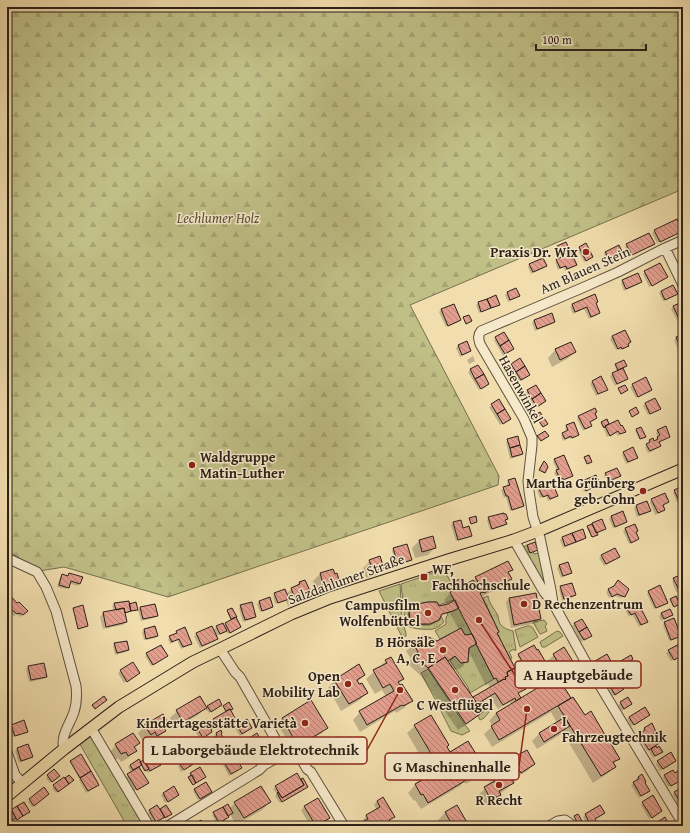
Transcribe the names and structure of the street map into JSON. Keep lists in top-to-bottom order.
{
  "streets": {
    "main road": ["Salzdahlumer Straße"],
    "street": ["Am Blauen Stein", "Hasenwinkel"]
  },
  "crossings": [
    ["Am Blauen Stein", "Hasenwinkel"],
    ["Hasenwinkel", "Salzdahlumer Straße"]
  ],
  "parks": ["Lechlumer Holz"],
  "places": {
    "other": [
      "Praxis Dr. Wix",
      "Waldgruppe Matin-Luther",
      "Martha Grünberg geb. Cohn",
      "D Rechenzentrum",
      "Campusfilm Wolfenbüttel",
      "A Hauptgebäude",
      "B Hörsäle A, C, E",
      "Open Mobility Lab",
      "L Laborgebäude Elektrotechnik",
      "C Westflügel",
      "G Maschinenhalle",
      "Kindertagesstätte Varietà",
      "I Fahrzeugtechnik",
      "R Recht"
    ],
    "transit": ["WF, Fachhochschule"]
  },
  "scale_bar": "100 m"
}
